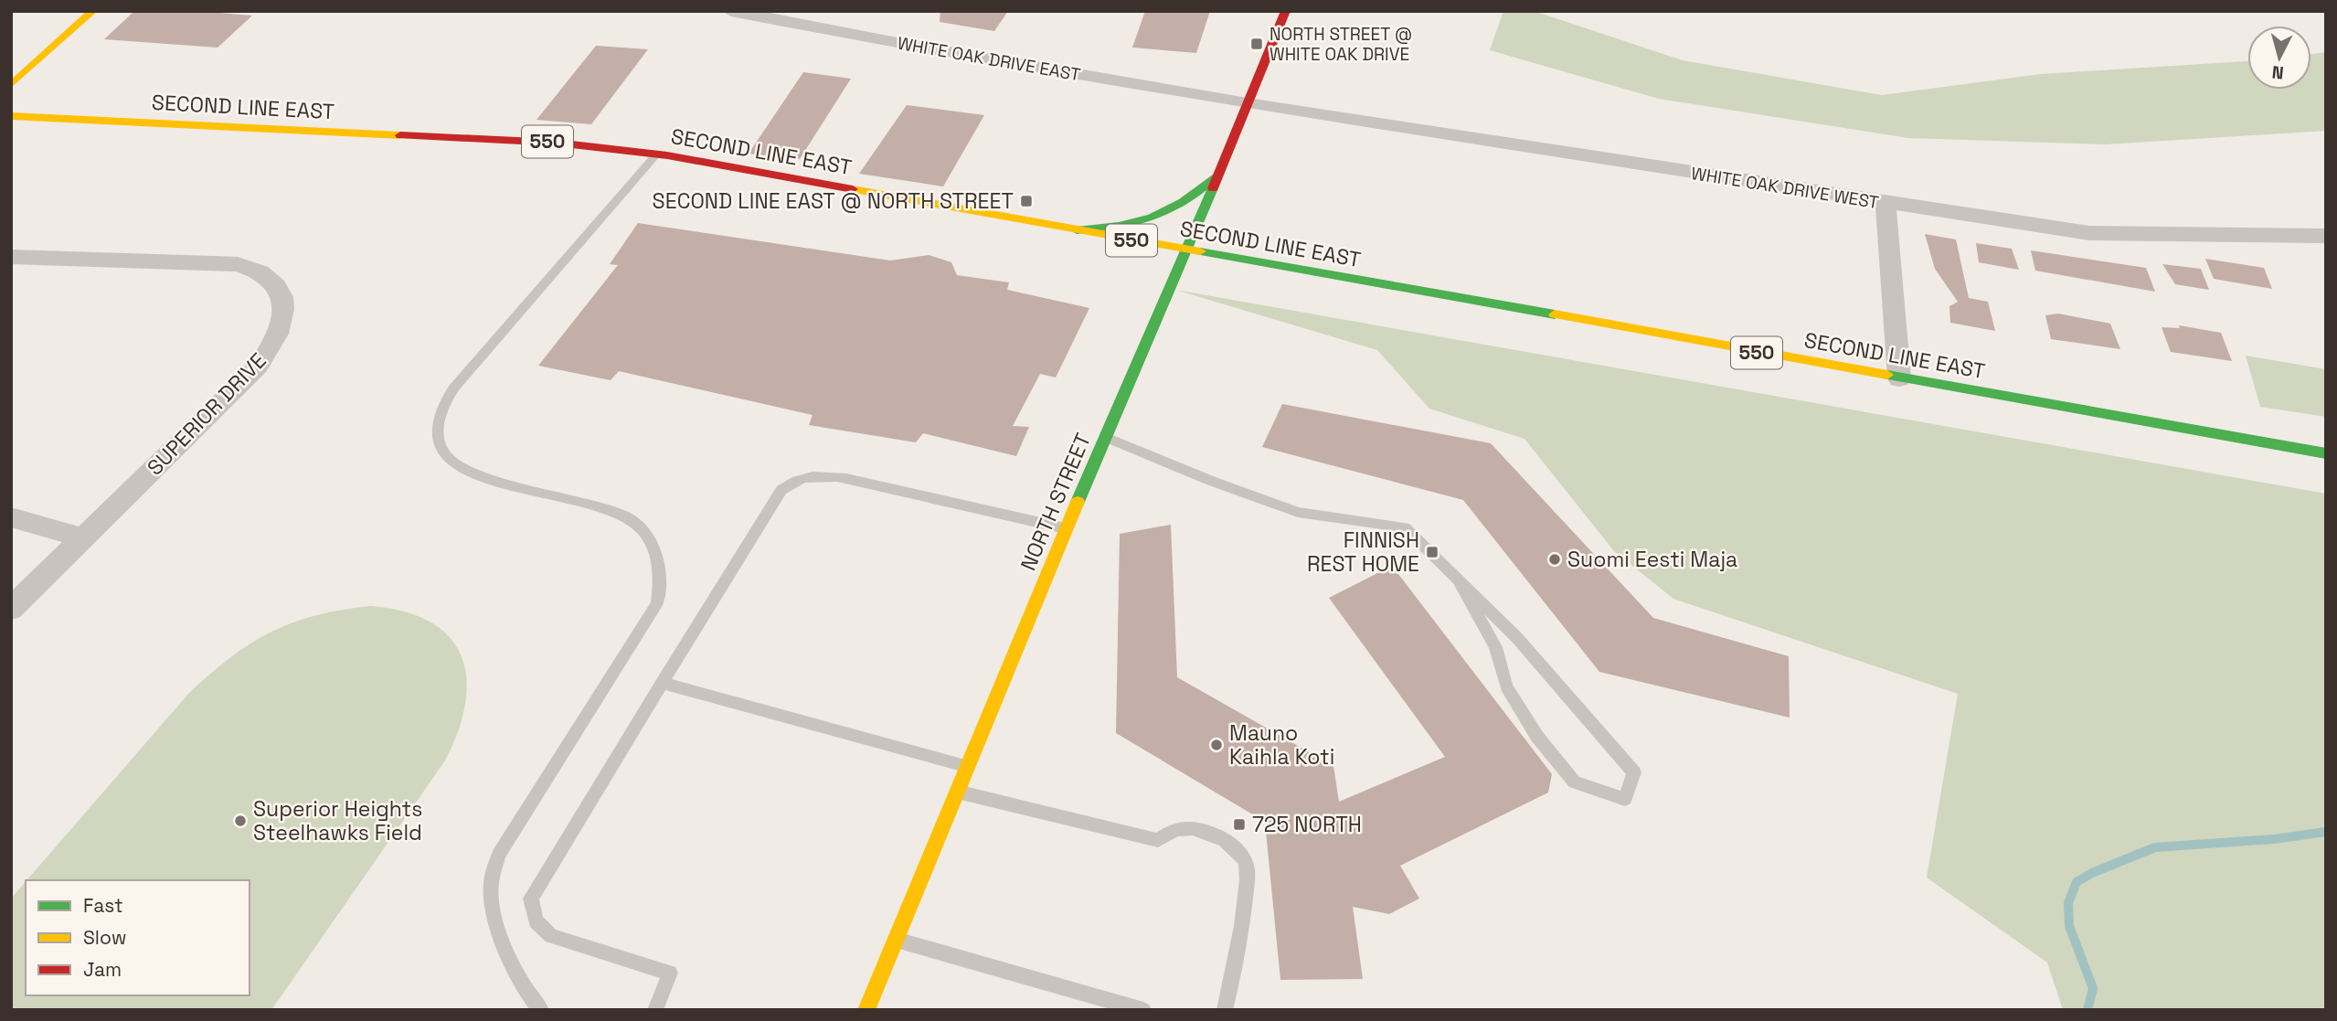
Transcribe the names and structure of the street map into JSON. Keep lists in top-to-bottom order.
{
  "streets": {
    "main road": ["SECOND LINE EAST", "550", "NORTH STREET"],
    "street": ["WHITE OAK DRIVE EAST", "WHITE OAK DRIVE WEST", "SUPERIOR DRIVE"]
  },
  "crossings": [
    ["WHITE OAK DRIVE EAST", "WHITE OAK DRIVE WEST"],
    ["WHITE OAK DRIVE EAST", "NORTH STREET"],
    ["SECOND LINE EAST", "NORTH STREET"],
    ["WHITE OAK DRIVE WEST", "NORTH STREET"]
  ],
  "places": {
    "transit": [
      "NORTH STREET @ WHITE OAK DRIVE",
      "SECOND LINE EAST @ NORTH STREET",
      "FINNISH REST HOME",
      "725 NORTH"
    ],
    "other": ["Suomi Eesti Maja", "Mauno Kaihla Koti", "Superior Heights Steelhawks Field"]
  },
  "legend": ["Fast", "Slow", "Jam"],
  "north": "bottom"
}
